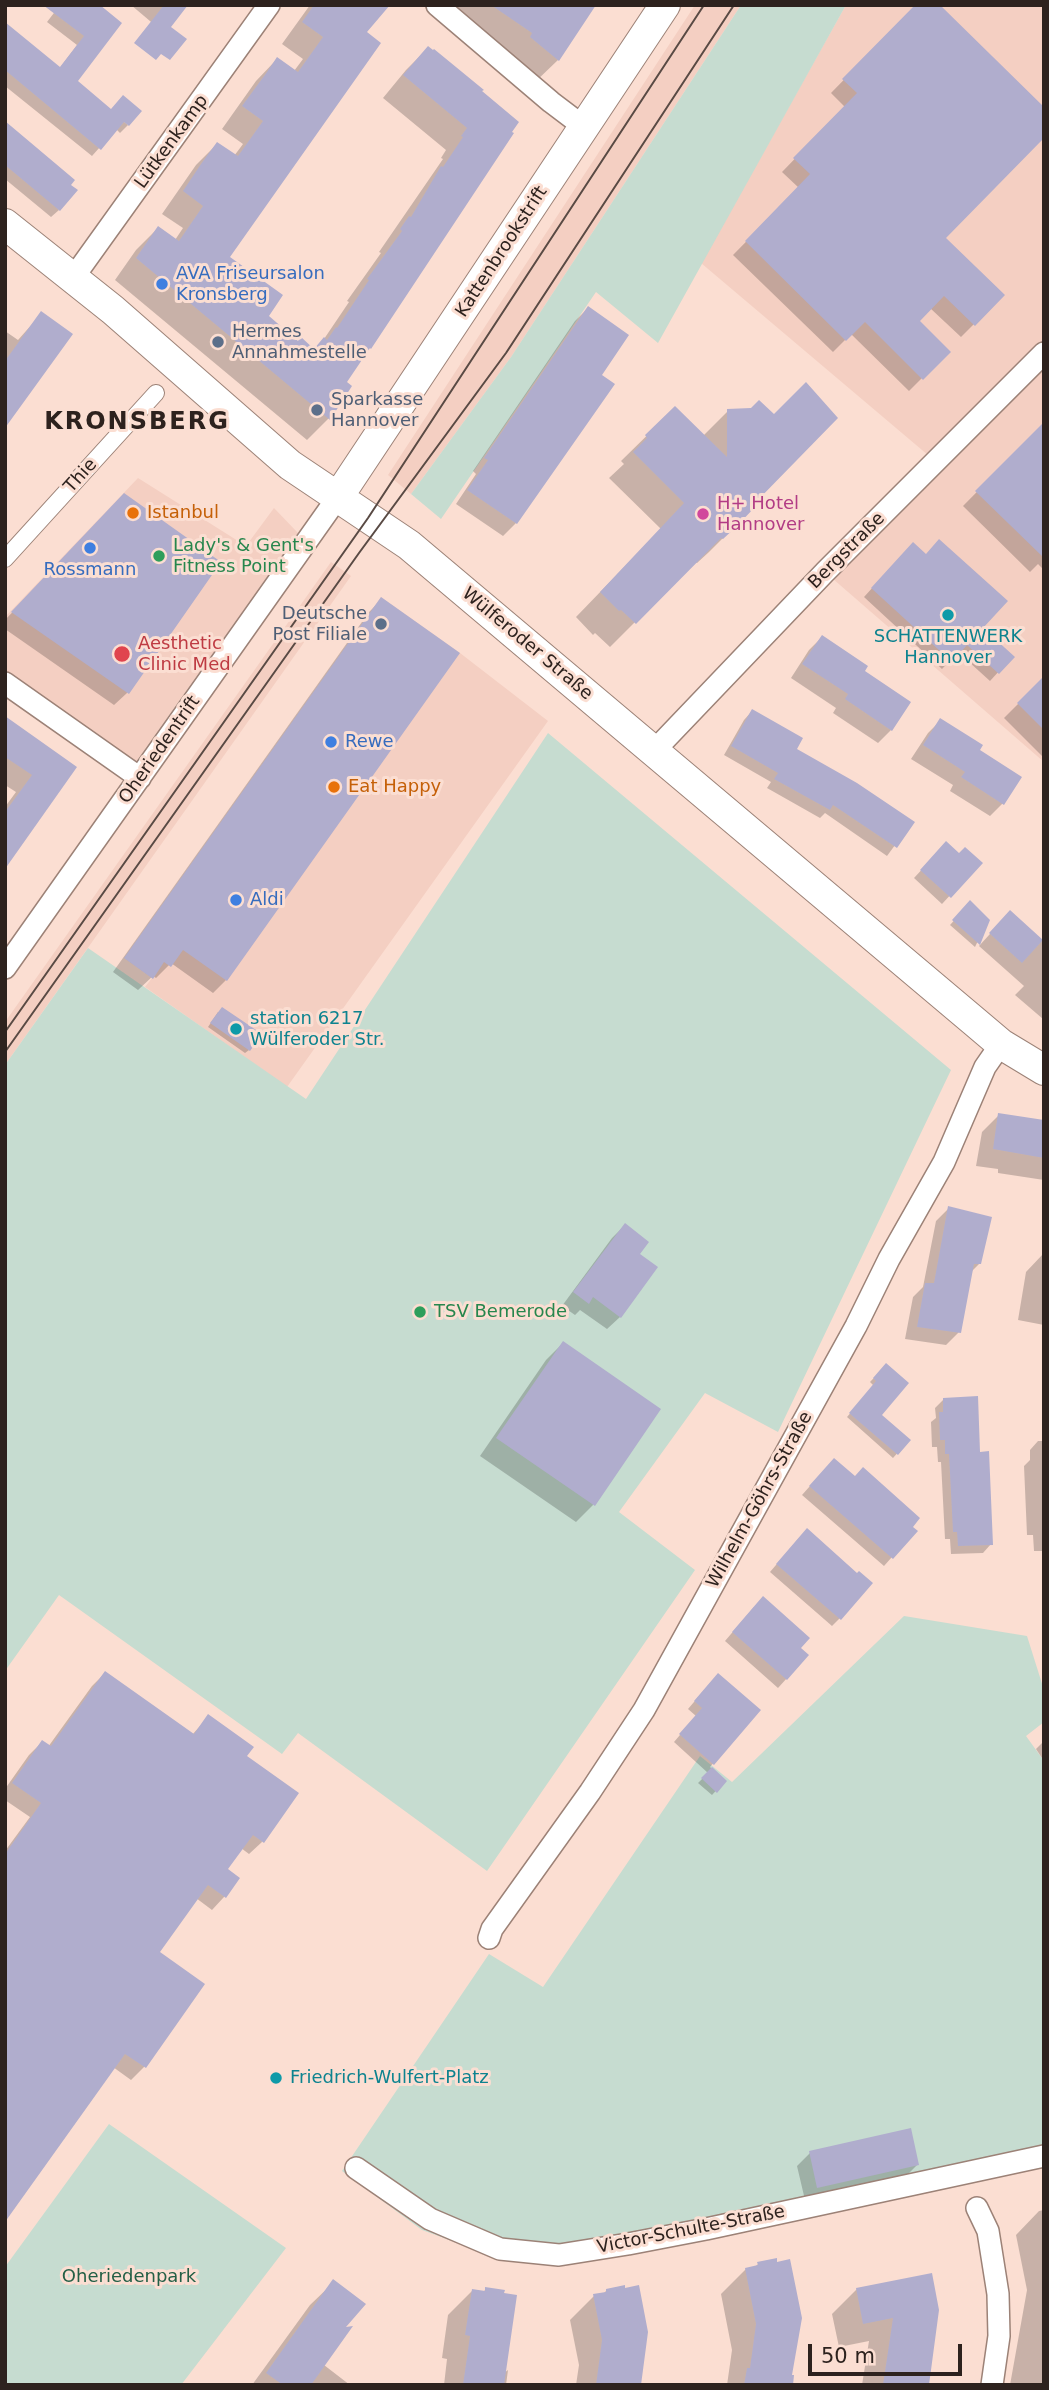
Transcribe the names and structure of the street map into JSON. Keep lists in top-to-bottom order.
{
  "streets": {
    "main road": ["Kattenbrookstrift", "Wülferoder Straße"],
    "street": [
      "Lütkenkamp",
      "Thie",
      "Bergstraße",
      "Oheriedentrift",
      "Wilhelm-Göhrs-Straße",
      "Victor-Schulte-Straße"
    ]
  },
  "crossings": [
    ["Lütkenkamp", "Wülferoder Straße"],
    ["Kattenbrookstrift", "Wülferoder Straße"],
    ["Kattenbrookstrift", "Oheriedentrift"],
    ["Bergstraße", "Wülferoder Straße"],
    ["Wülferoder Straße", "Oheriedentrift"],
    ["Wülferoder Straße", "Wilhelm-Göhrs-Straße"]
  ],
  "districts": ["KRONSBERG"],
  "parks": ["Oheriedenpark"],
  "places": [
    "AVA Friseursalon Kronsberg",
    "Hermes Annahmestelle",
    "Sparkasse Hannover",
    "Istanbul",
    "H+ Hotel Hannover",
    "Rossmann",
    "Lady's & Gent's Fitness Point",
    "SCHATTENWERK Hannover",
    "Deutsche Post Filiale",
    "Aesthetic Clinic Med",
    "Rewe",
    "Eat Happy",
    "Aldi",
    "station 6217 Wülferoder Str.",
    "TSV Bemerode",
    "Friedrich-Wulfert-Platz"
  ],
  "scale_bar": "50 m"
}
